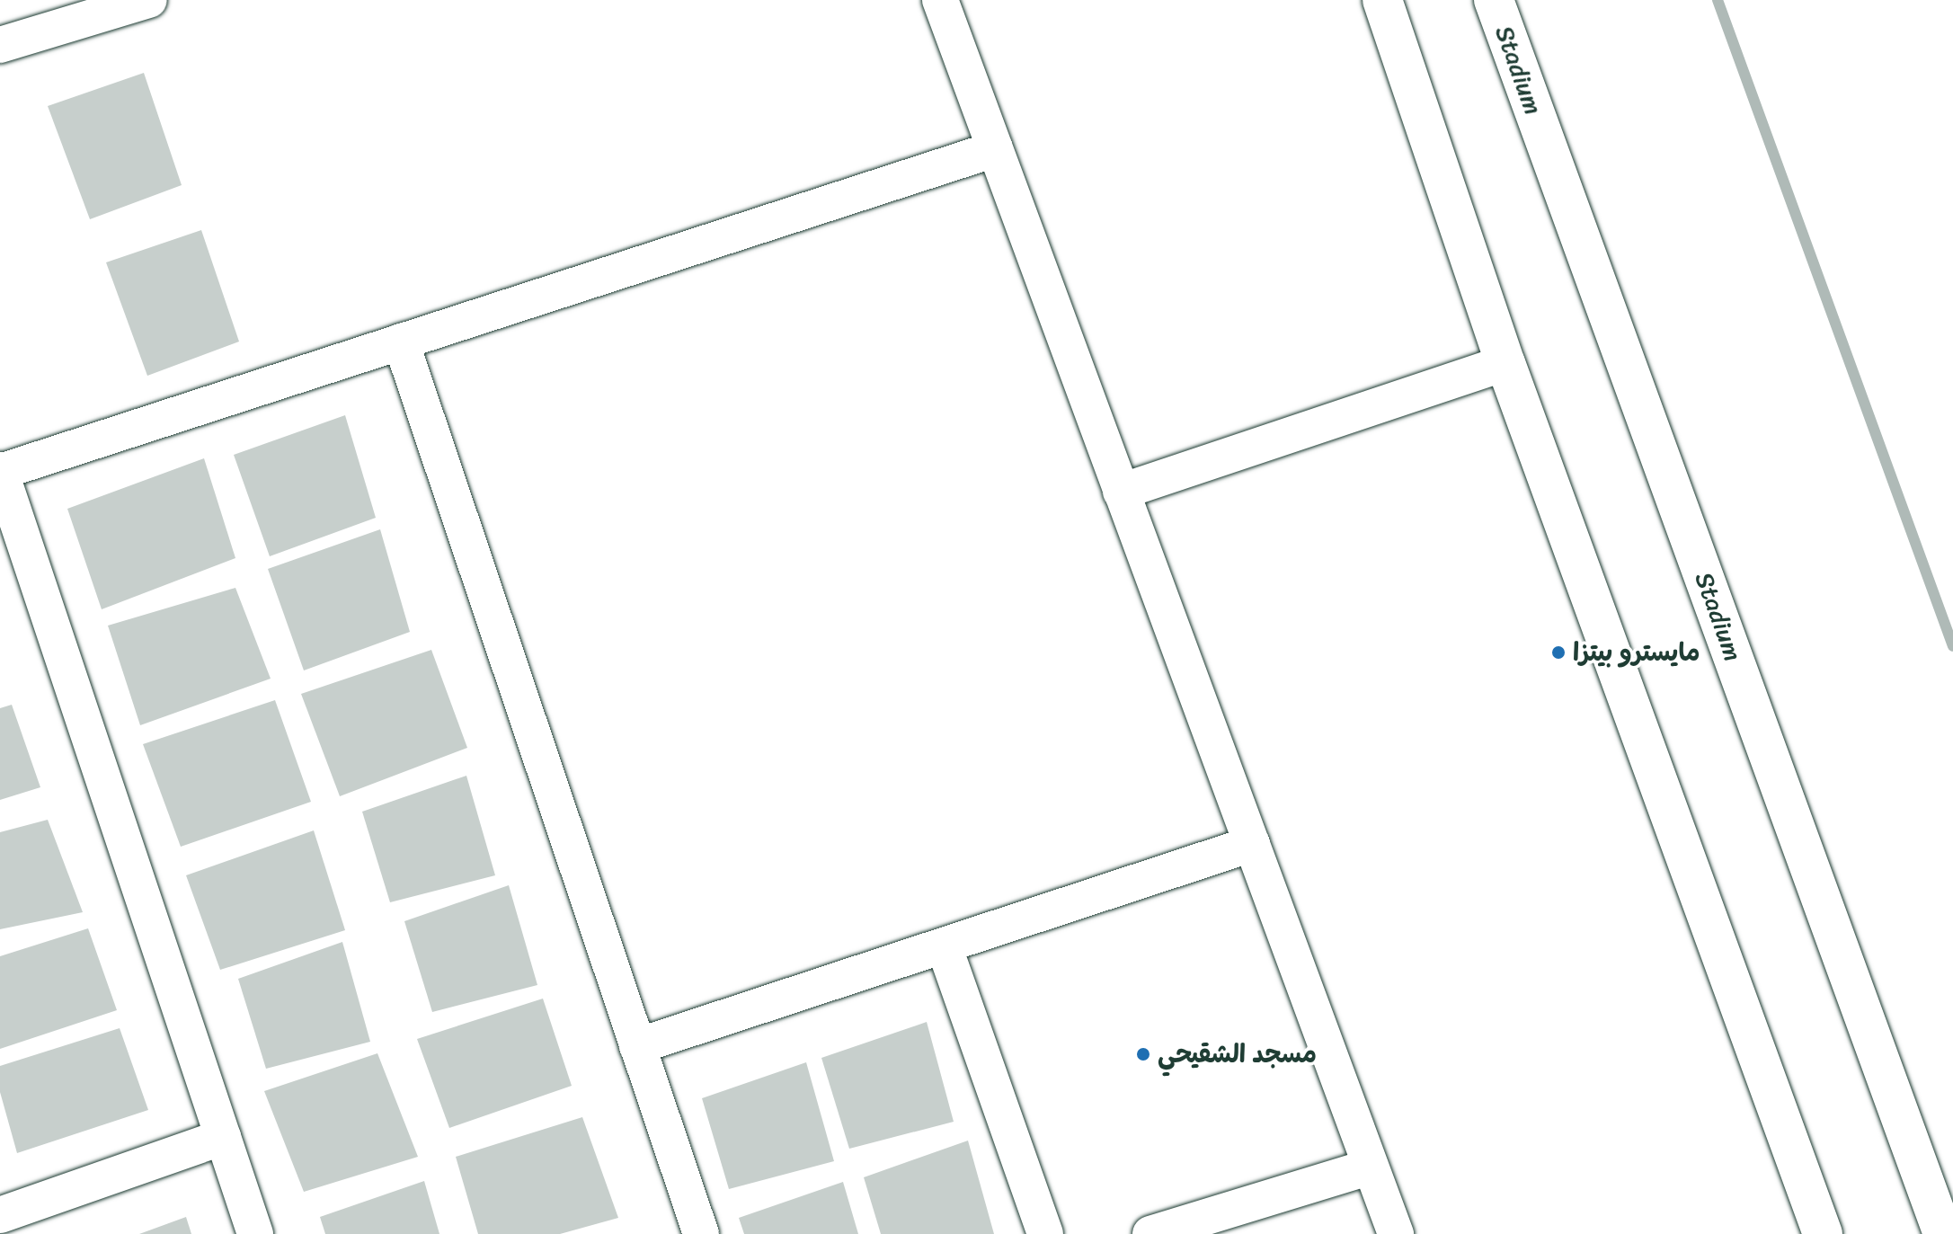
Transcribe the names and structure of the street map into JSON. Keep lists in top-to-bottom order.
{
  "streets": {
    "main road": ["Stadium"]
  },
  "places": ["مايسترو بيتزا", "مسجد الشقيحي"]
}
